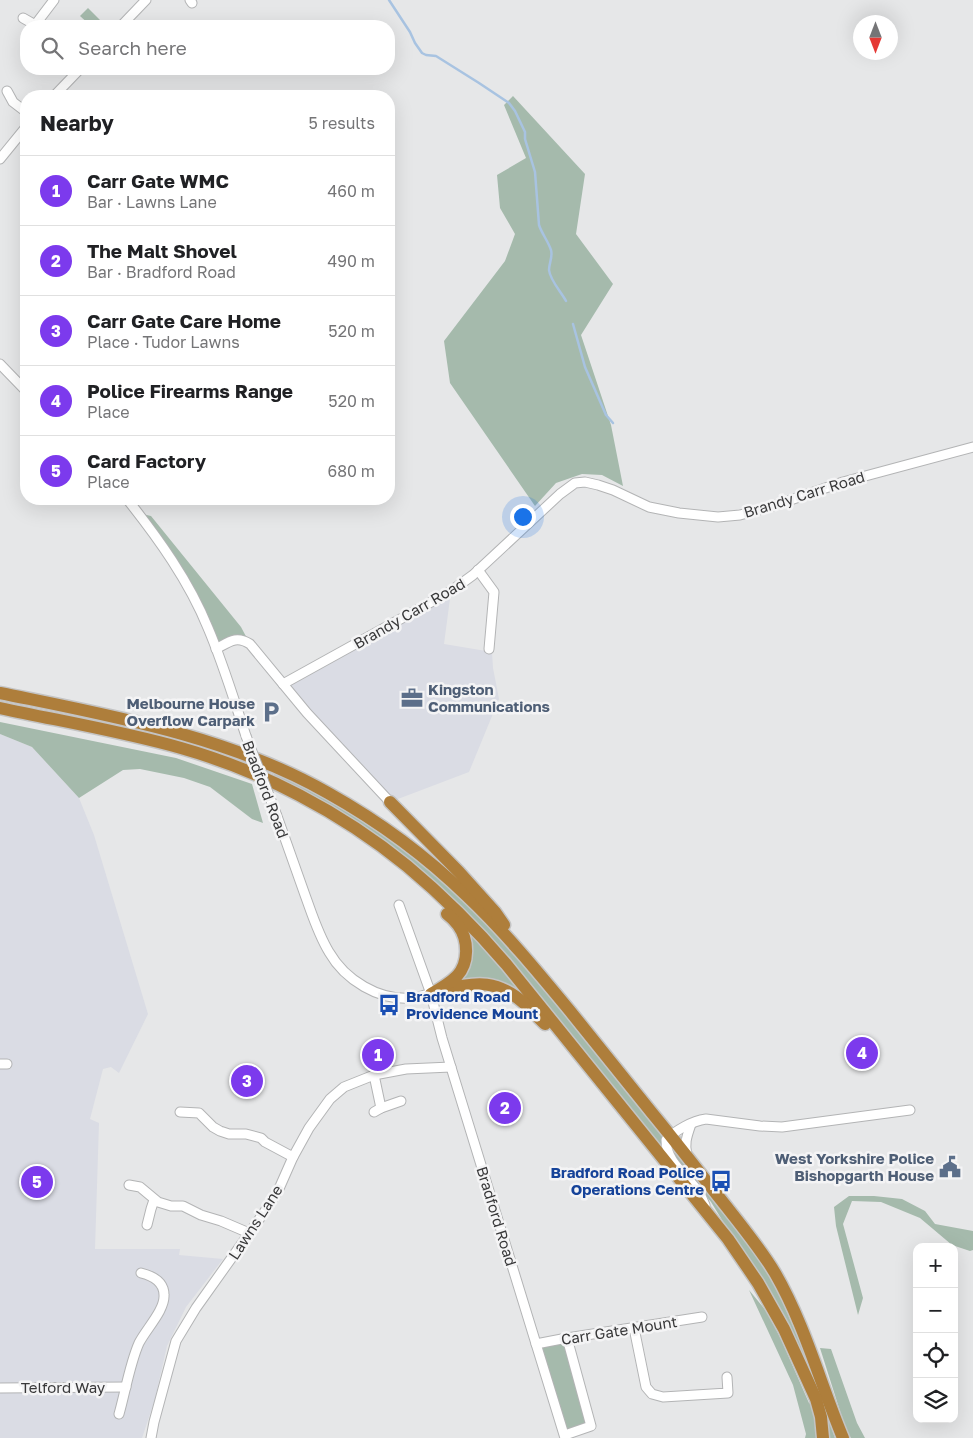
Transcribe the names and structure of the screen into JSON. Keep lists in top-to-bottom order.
{
  "streets": {
    "street": [
      "Brandy Carr Road",
      "Bradford Road",
      "Lawns Lane",
      "Carr Gate Mount",
      "Telford Way"
    ]
  },
  "crossings": [
    ["Bradford Road", "Lawns Lane"],
    ["Bradford Road", "Carr Gate Mount"]
  ],
  "places": {
    "office": ["Kingston Communications"],
    "parking": ["Melbourne House Overflow Carpark"],
    "bus stop": ["Bradford Road Providence Mount", "Bradford Road Police Operations Centre"],
    "public building": ["West Yorkshire Police Bishopgarth House"]
  },
  "north": "bottom",
  "page": {
    "search": "Search here",
    "heading": ["Nearby", "5 results"],
    "list": [
      {
        "mark": "1",
        "name": "Carr Gate WMC",
        "note": "Bar · Lawns Lane",
        "value": "460 m"
      },
      {
        "mark": "2",
        "name": "The Malt Shovel",
        "note": "Bar · Bradford Road",
        "value": "490 m"
      },
      {
        "mark": "3",
        "name": "Carr Gate Care Home",
        "note": "Place · Tudor Lawns",
        "value": "520 m"
      },
      {
        "mark": "4",
        "name": "Police Firearms Range",
        "note": "Place",
        "value": "520 m"
      },
      {
        "mark": "5",
        "name": "Card Factory",
        "note": "Place",
        "value": "680 m"
      }
    ],
    "pins": [
      "4",
      "1",
      "3",
      "2",
      "5"
    ],
    "map_buttons": ["+", "−"]
  }
}
